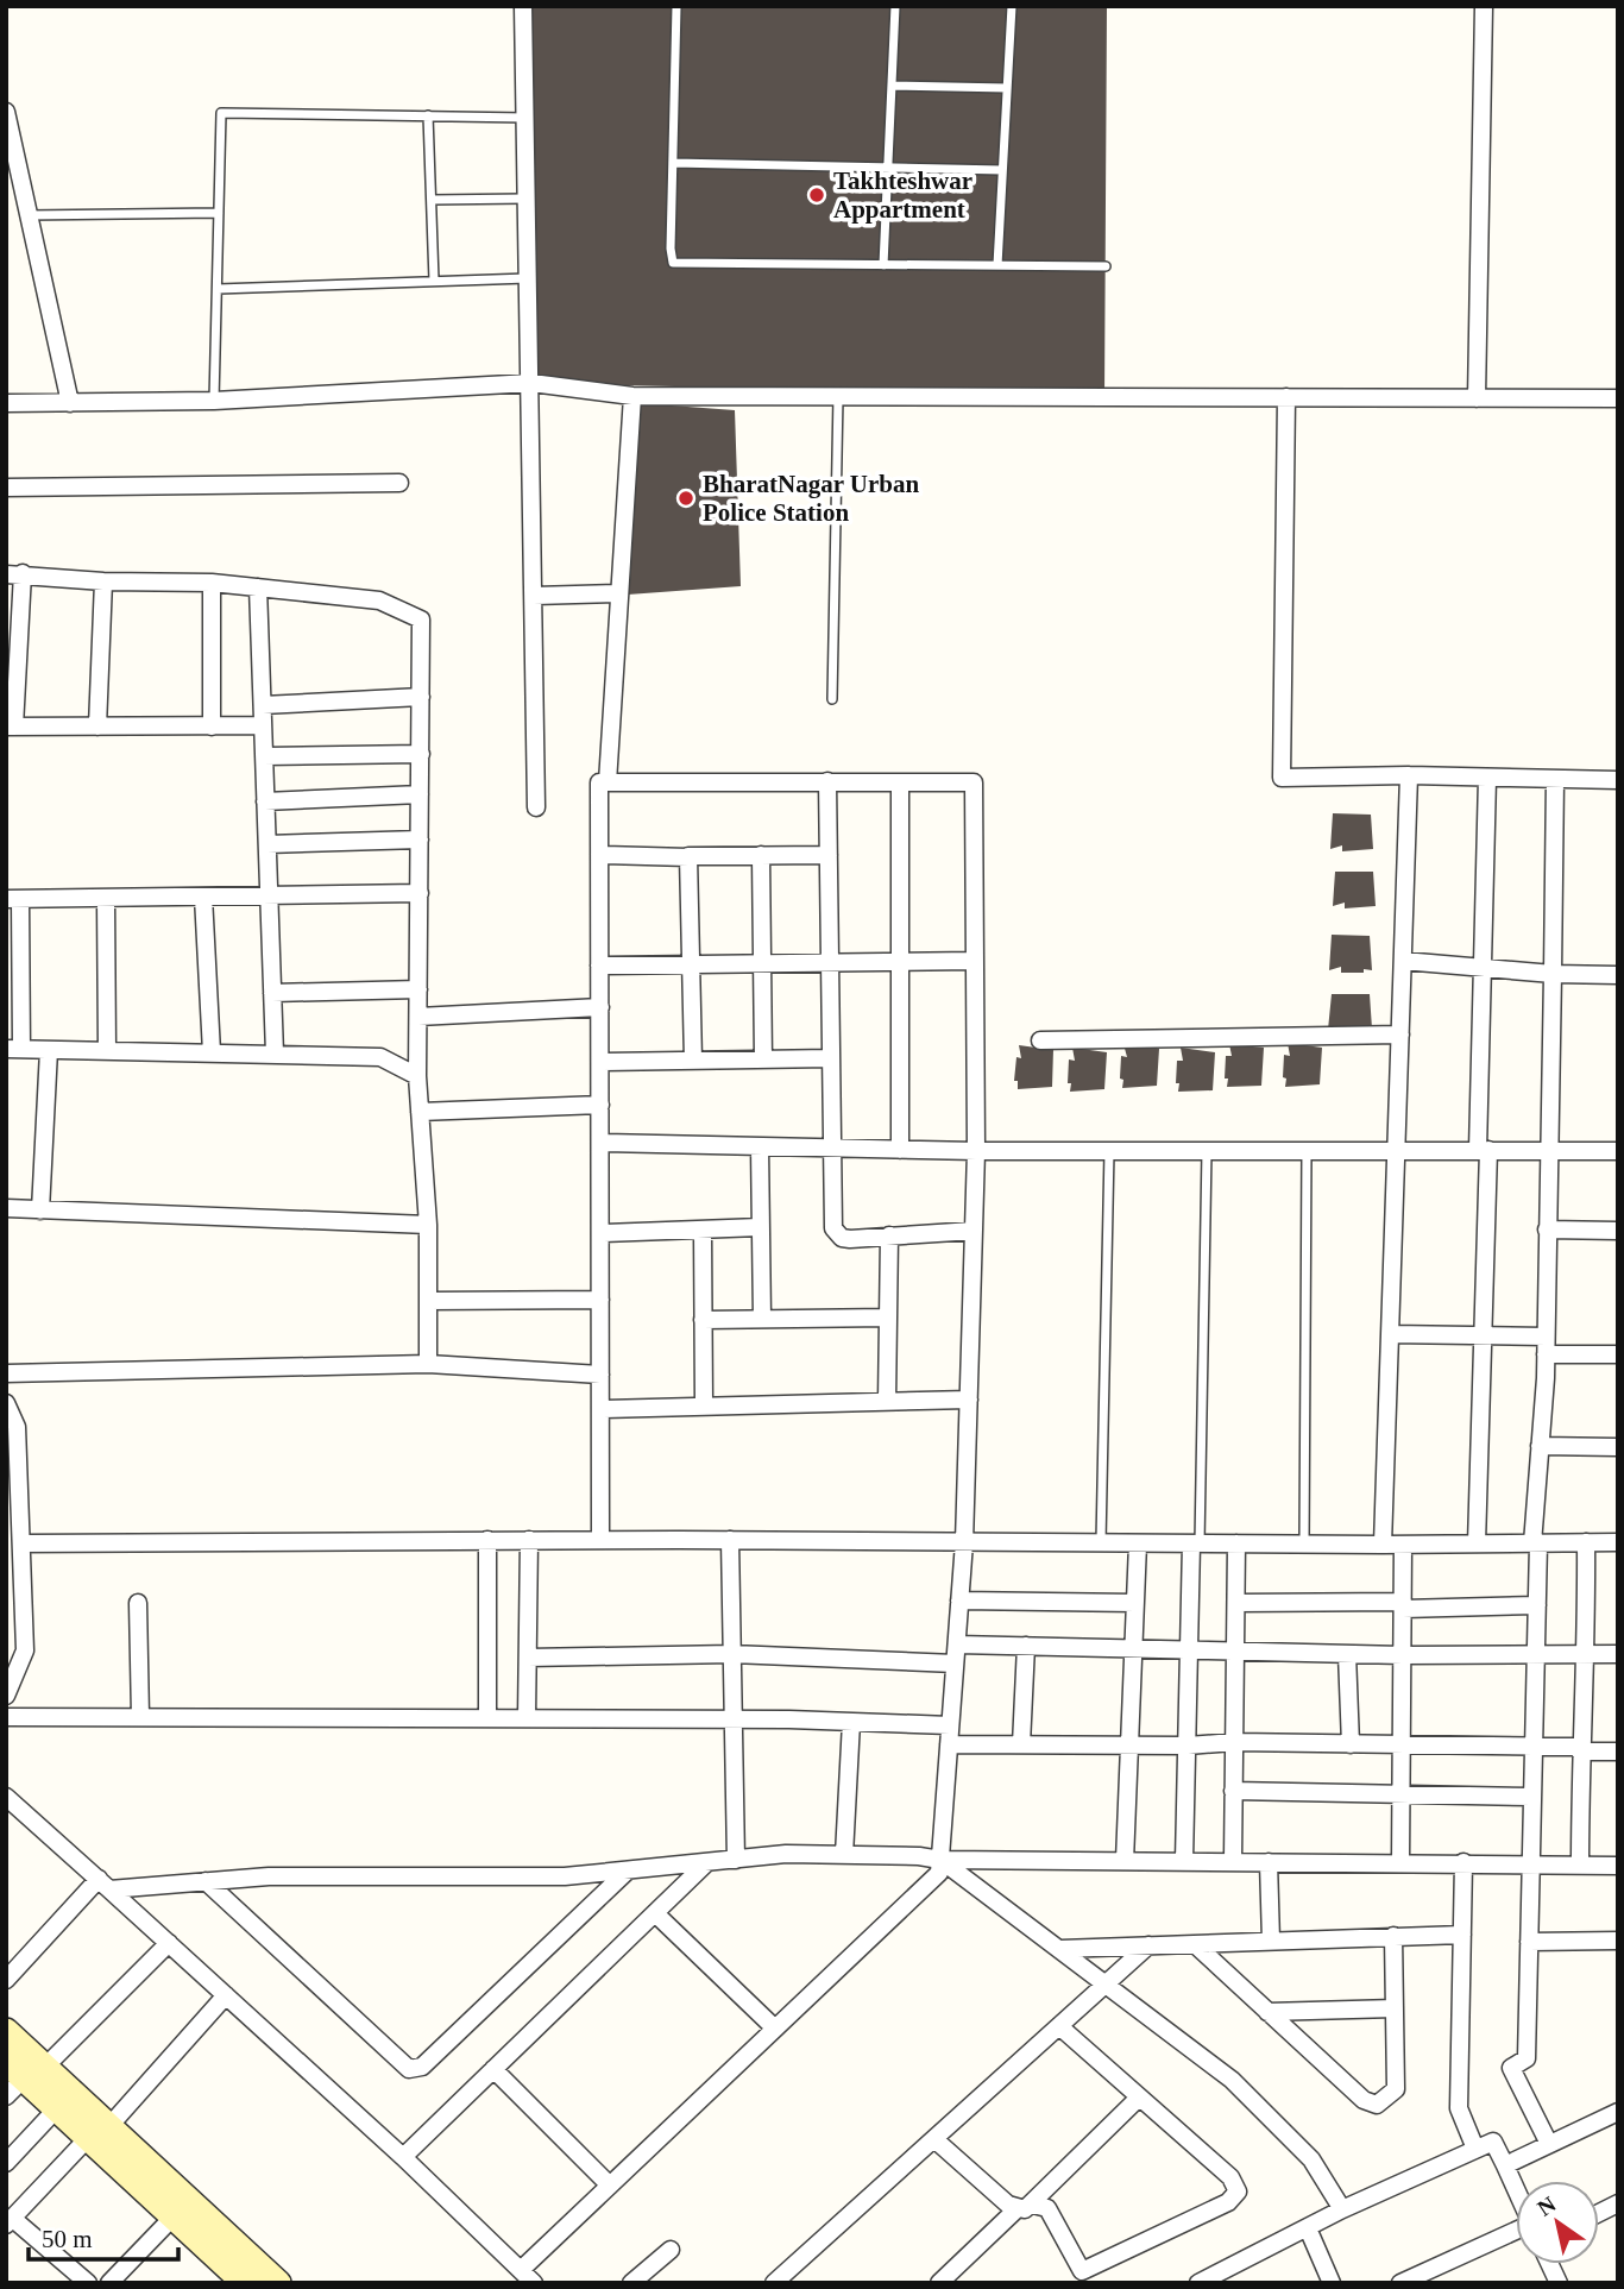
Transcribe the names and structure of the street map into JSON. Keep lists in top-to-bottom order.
{
  "places": ["Takhteshwar Appartment", "BharatNagar Urban Police Station"],
  "scale_bar": "50 m",
  "north": "top left"
}
